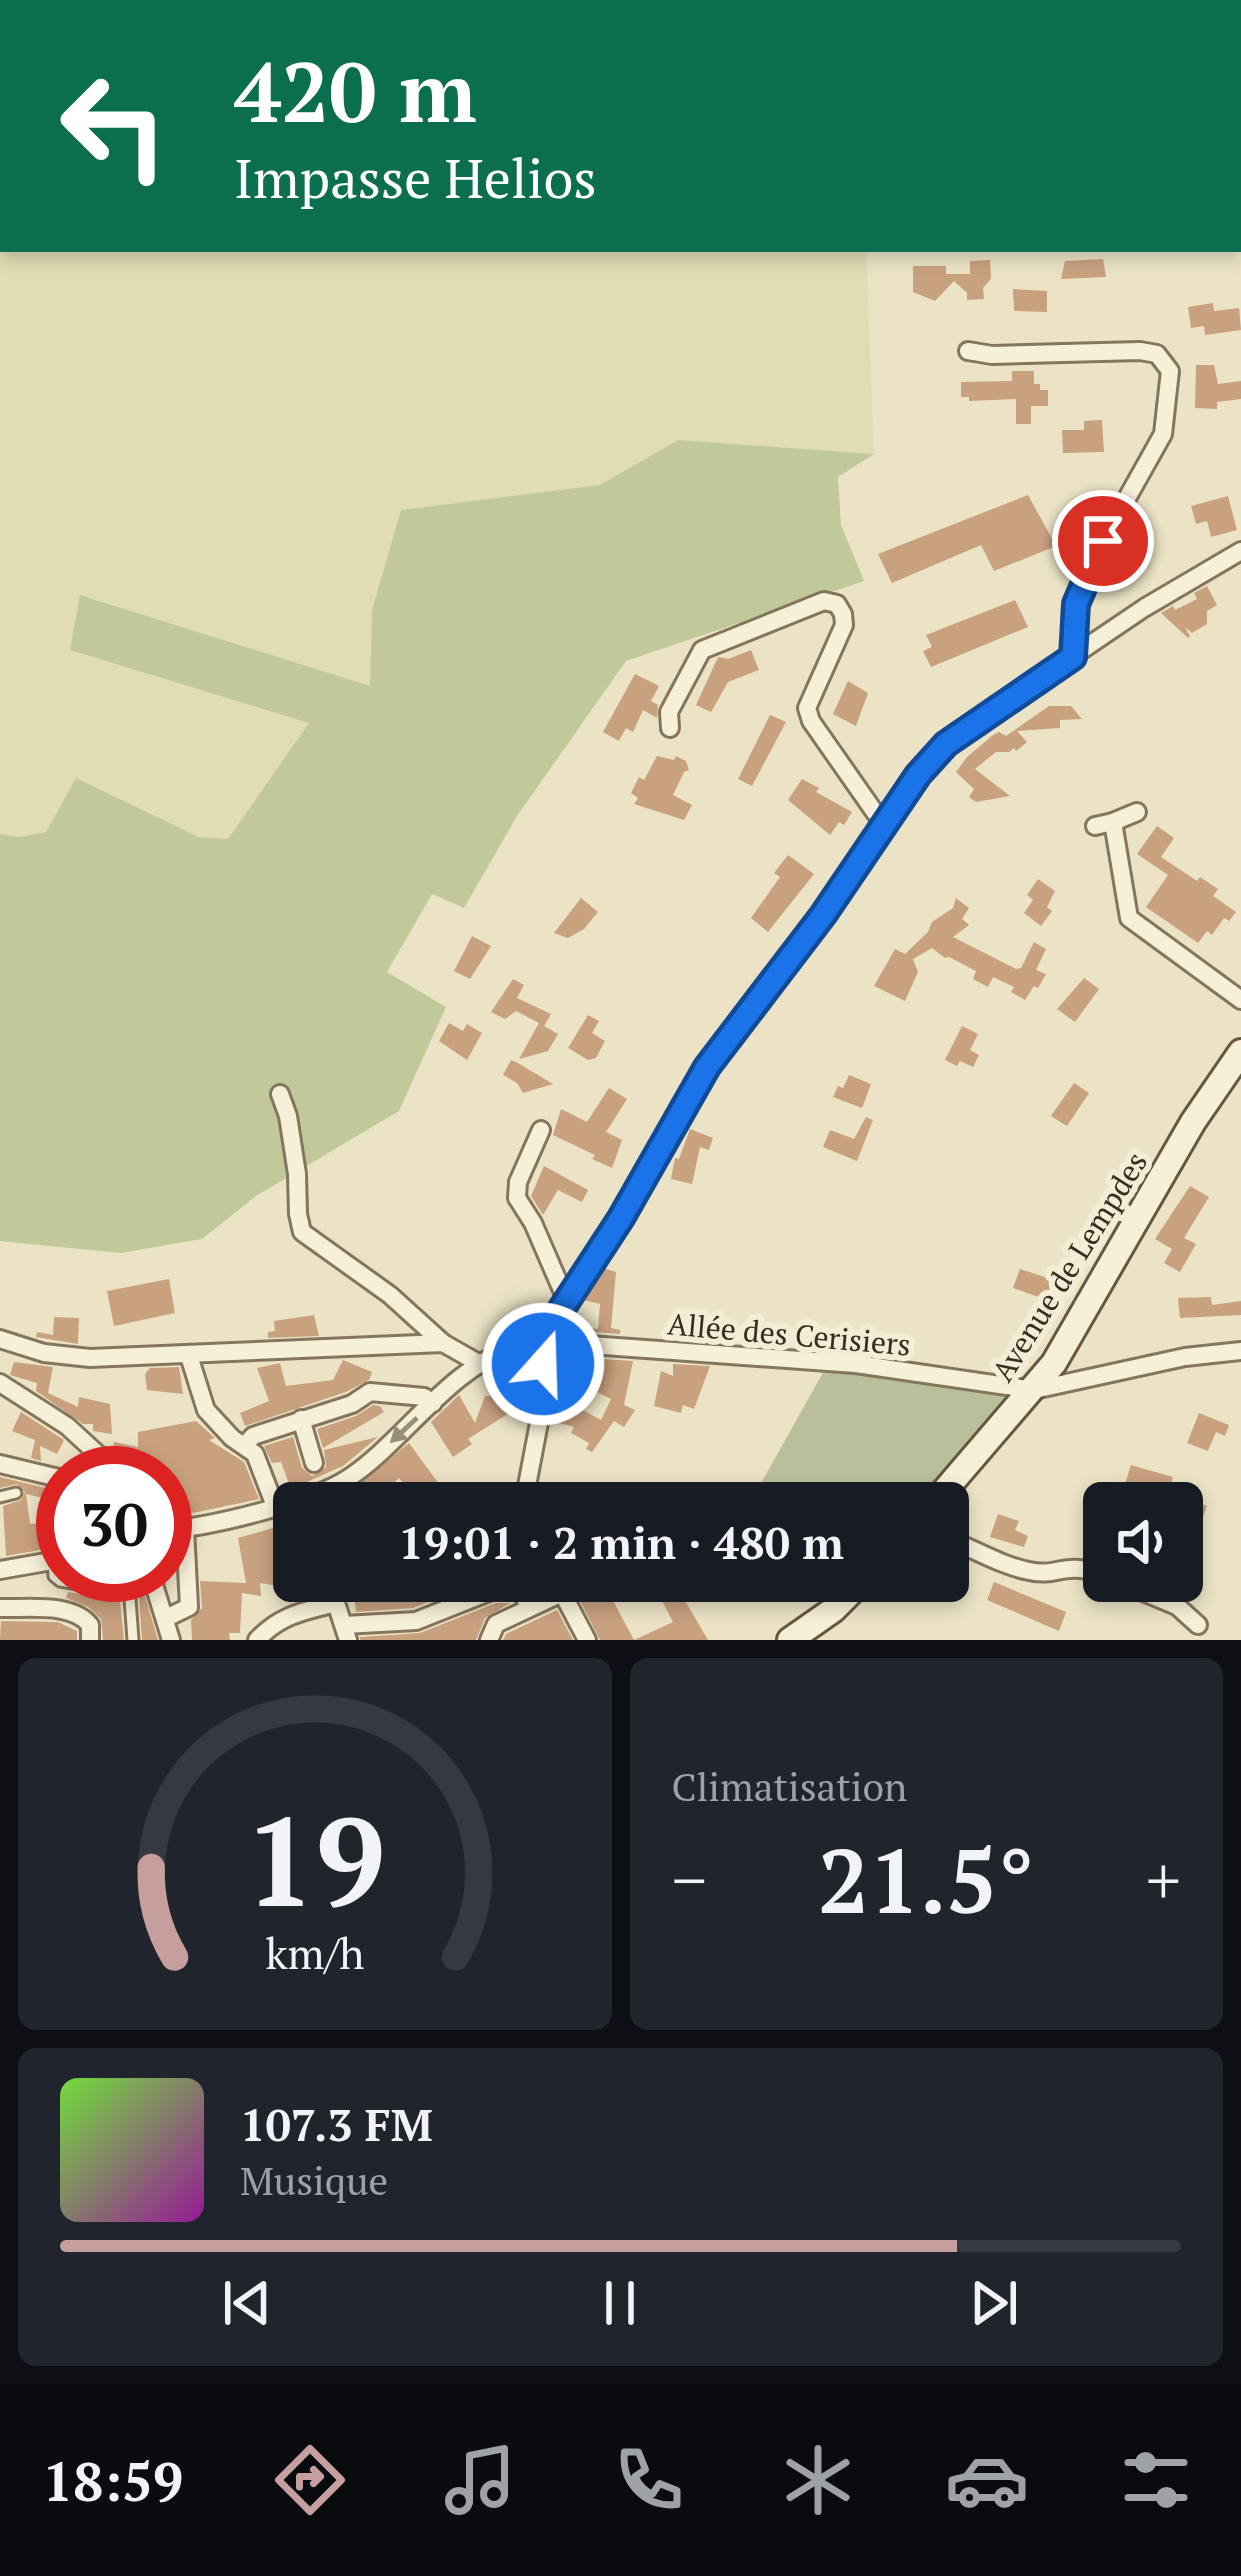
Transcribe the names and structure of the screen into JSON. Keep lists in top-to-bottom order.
{
  "streets": {
    "street": ["Avenue de Lempdes", "Allée des Cerisiers"]
  },
  "crossings": [
    ["Avenue de Lempdes", "Allée des Cerisiers"]
  ],
  "page": {
    "turn": ["420 m", "Impasse Helios"],
    "limit": "30",
    "trip": "19:01 · 2 min · 480 m",
    "tile": "Climatisation",
    "heat": ["−", "21.5°", "+"],
    "song": ["107.3 FM", "Musique"],
    "tabs": "18:59",
    "gauge": ["19", "km/h"]
  }
}
